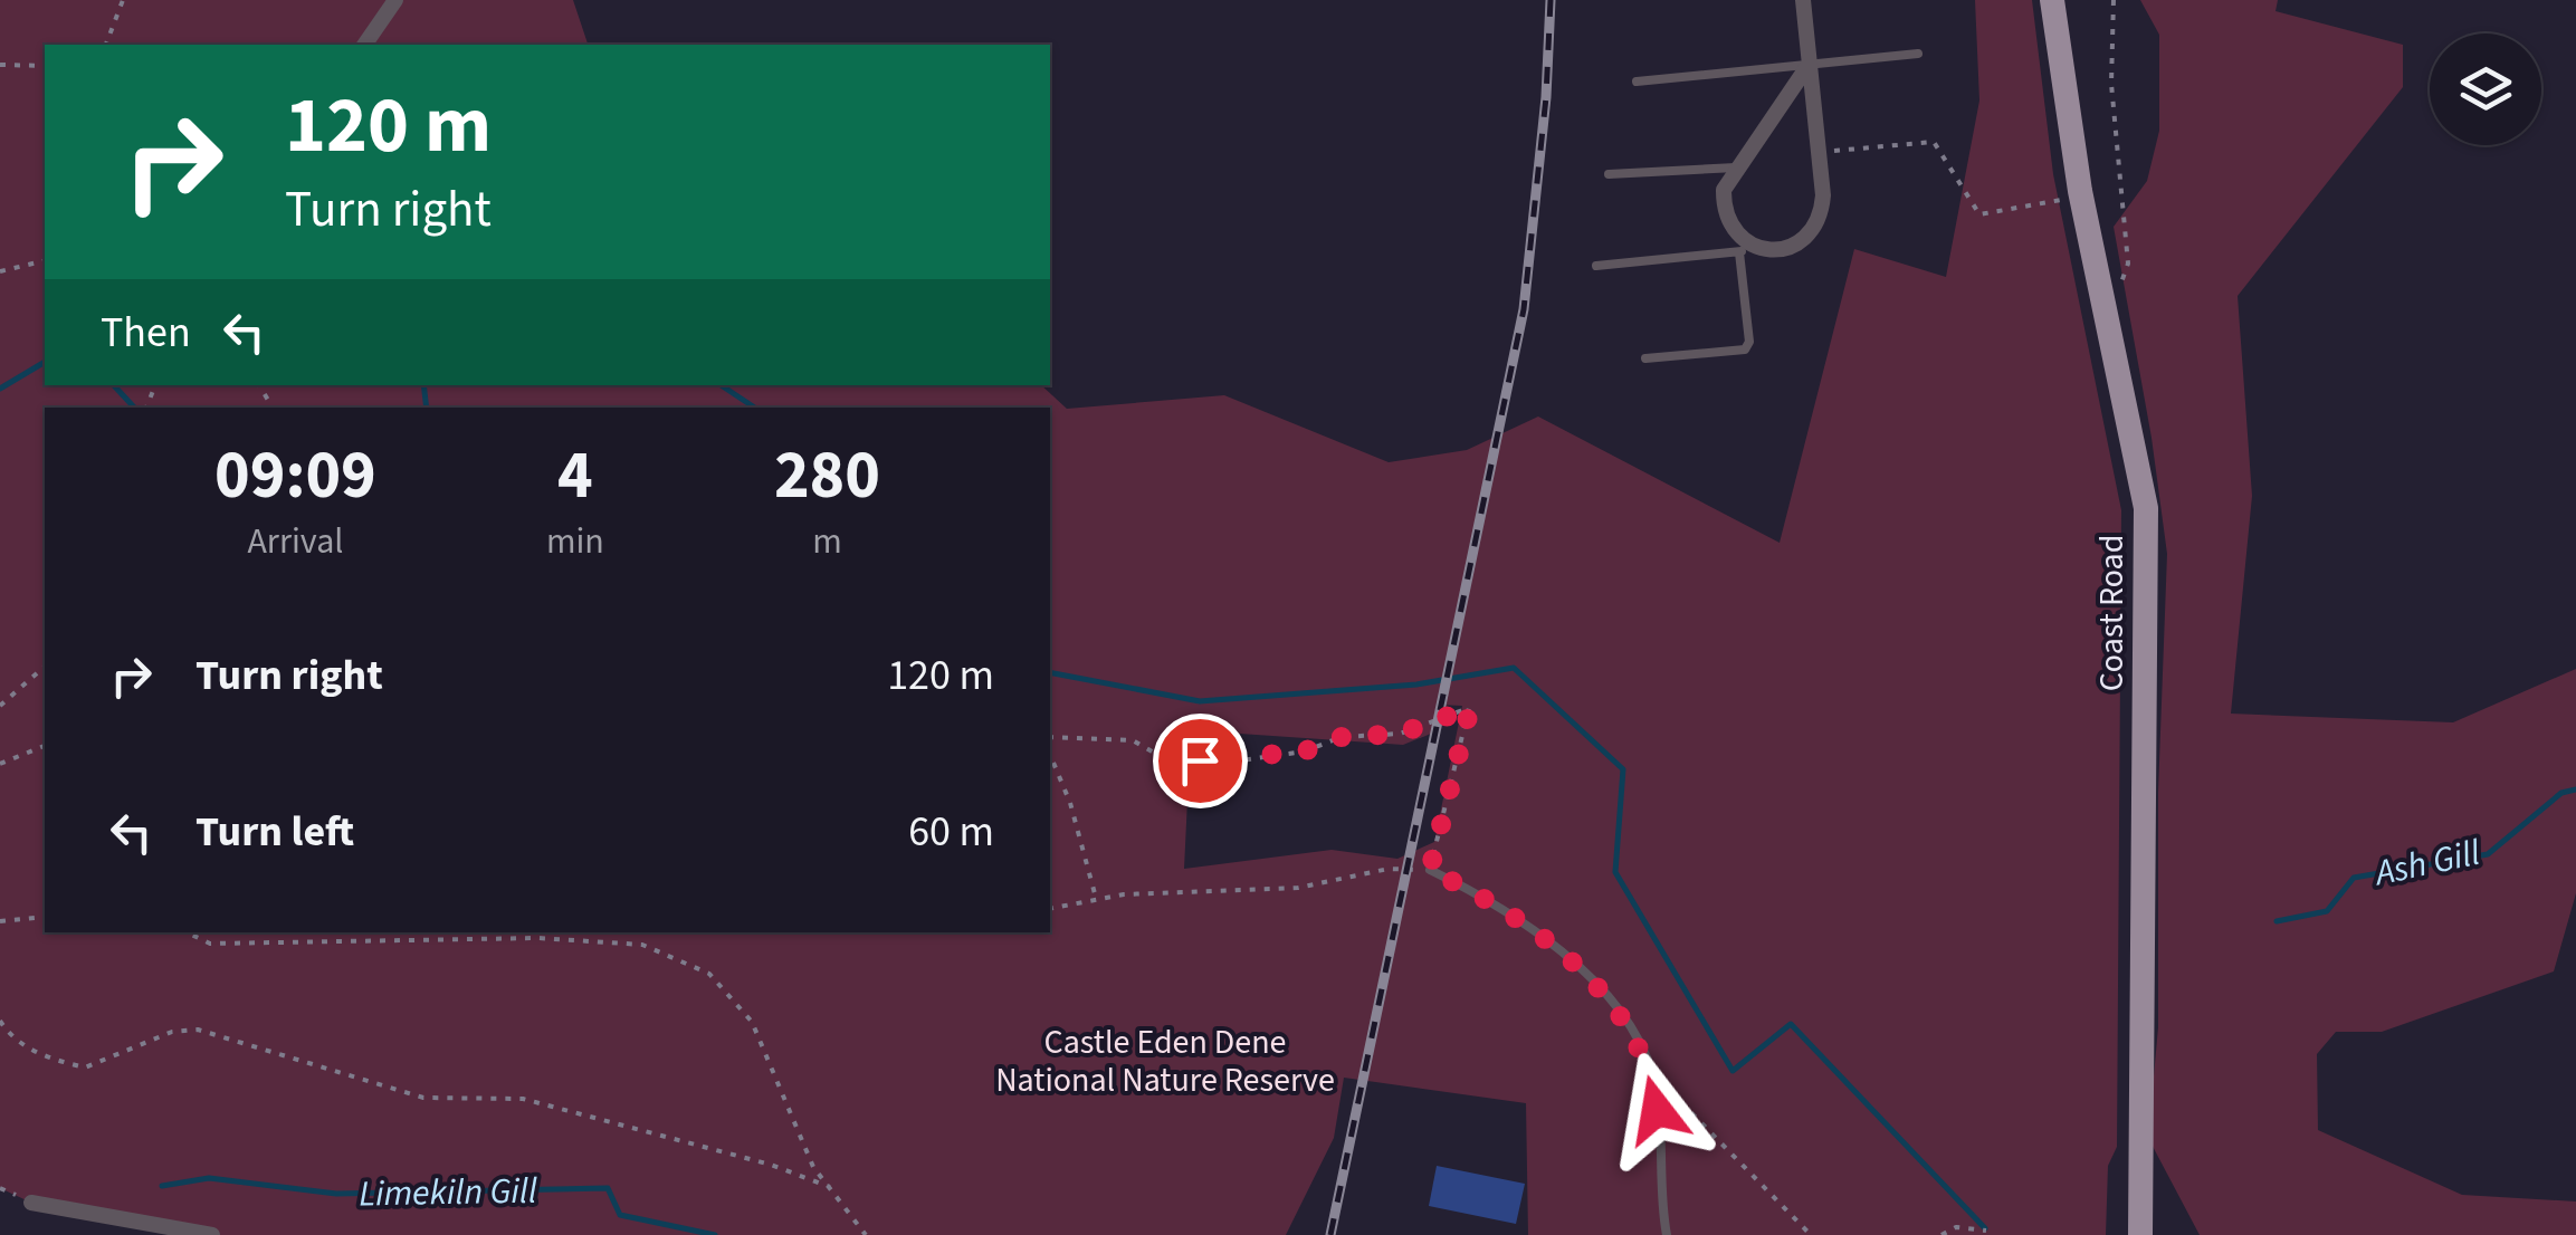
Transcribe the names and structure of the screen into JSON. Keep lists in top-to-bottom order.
{
  "streets": {
    "main road": ["Coast Road"]
  },
  "water": ["Ash Gill", "Limekiln Gill"],
  "parks": ["Castle Eden Dene National Nature Reserve"],
  "page": {
    "turn": ["120 m", "Turn right"],
    "then": "Then",
    "eta": [
      "09:09",
      "Arrival",
      "4",
      "min",
      "280",
      "m"
    ],
    "list": [
      {
        "name": "Turn right",
        "value": "120 m"
      },
      {
        "name": "Turn left",
        "value": "60 m"
      }
    ]
  }
}
